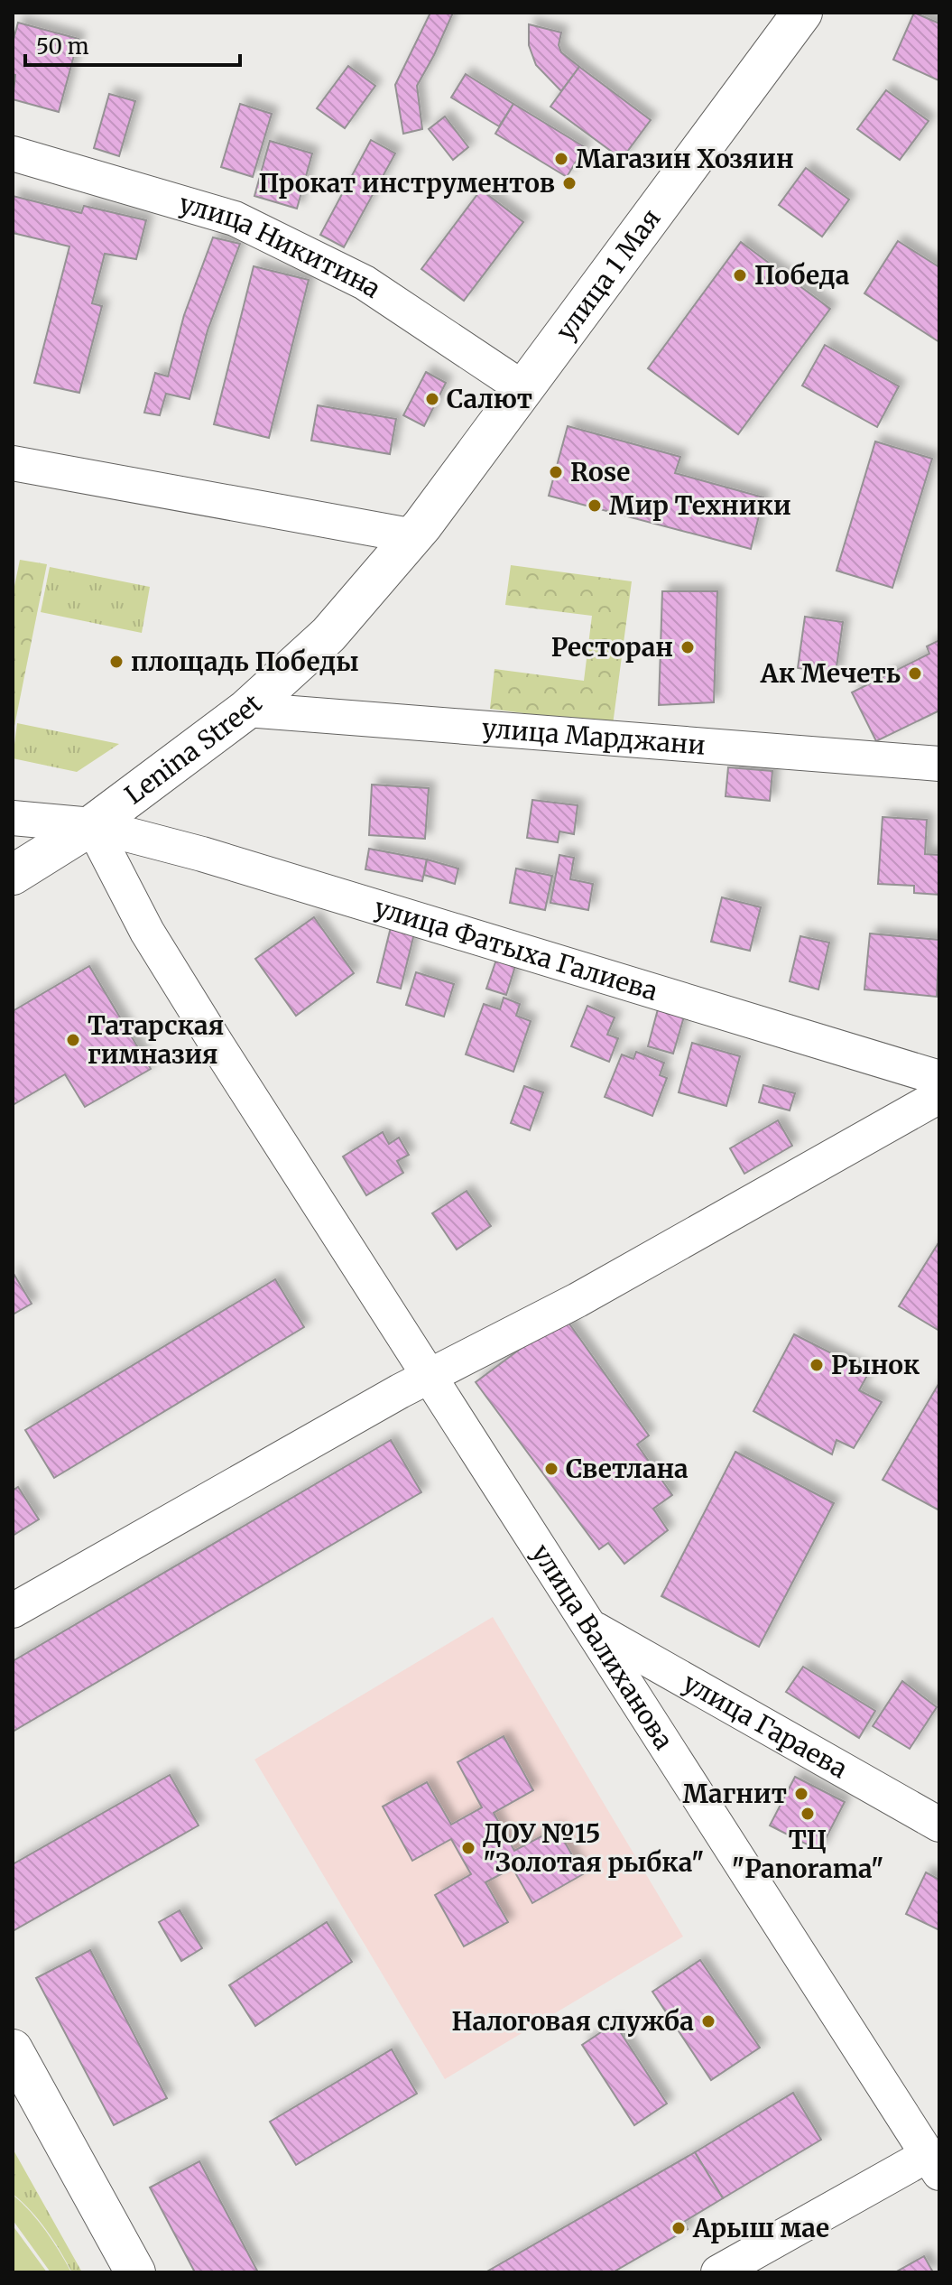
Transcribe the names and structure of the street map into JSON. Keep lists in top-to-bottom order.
{
  "streets": {
    "main road": ["улица 1 Мая", "Lenina Street"],
    "street": [
      "улица Никитина",
      "улица Марджани",
      "улица Фатыха Галиева",
      "улица Валиханова",
      "улица Гараева"
    ]
  },
  "crossings": [
    ["улица Никитина", "улица 1 Мая"],
    ["улица 1 Мая", "Lenina Street"],
    ["улица Марджани", "Lenina Street"],
    ["Lenina Street", "улица Фатыха Галиева"],
    ["Lenina Street", "улица Валиханова"],
    ["улица Фатыха Галиева", "улица Валиханова"],
    ["улица Валиханова", "улица Гараева"]
  ],
  "places": [
    "Магазин Хозяин",
    "Прокат инструментов",
    "Победа",
    "Салют",
    "Rose",
    "Мир Техники",
    "Ресторан",
    "площадь Победы",
    "Ак Мечеть",
    "Татарская гимназия",
    "Рынок",
    "Светлана",
    "Магнит",
    "ТЦ \"Panorama\"",
    "ДОУ №15 \"Золотая рыбка\"",
    "Налоговая служба",
    "Арыш мае"
  ],
  "scale_bar": "50 m"
}
